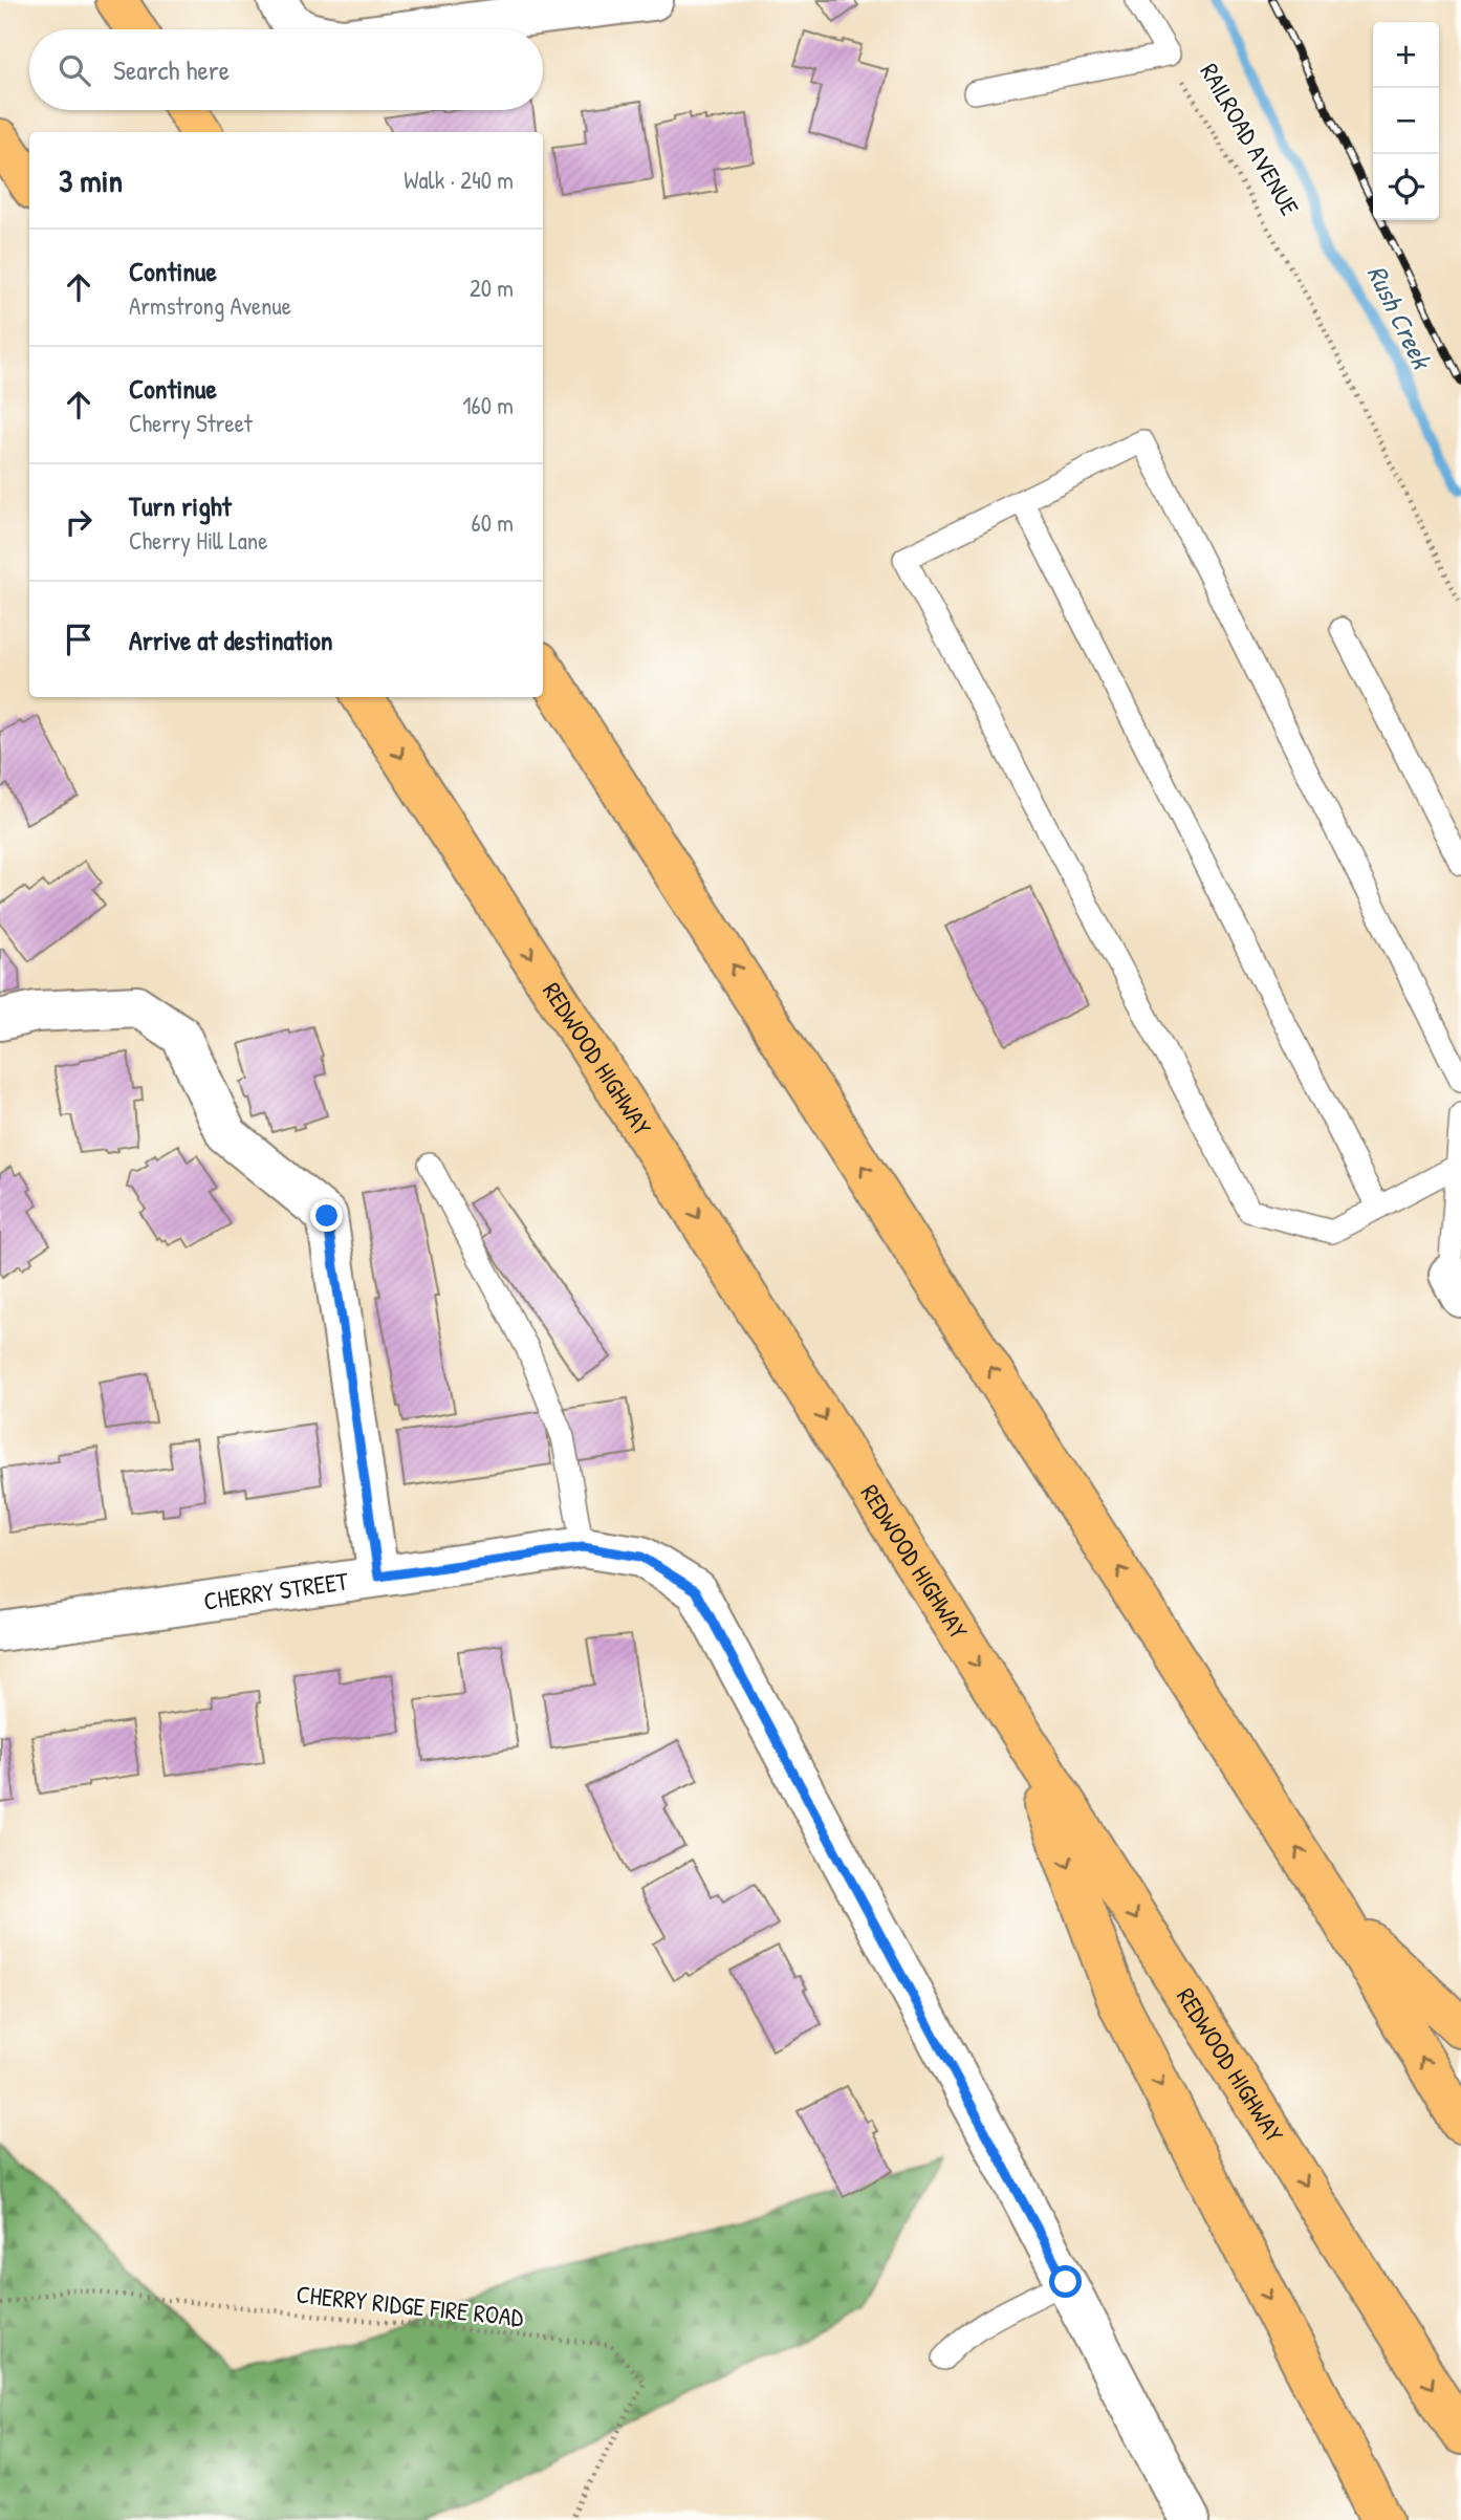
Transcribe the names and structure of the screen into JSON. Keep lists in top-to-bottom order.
{
  "streets": {
    "highway": ["REDWOOD HIGHWAY"],
    "street": ["CHERRY STREET"],
    "lane": ["RAILROAD AVENUE"],
    "path": ["CHERRY RIDGE FIRE ROAD"]
  },
  "water": ["Rush Creek"],
  "page": {
    "map_buttons": ["+", "−"],
    "search": "Search here",
    "heading": ["3 min", "Walk · 240 m"],
    "list": [
      ["Continue", "Armstrong Avenue", "20 m"],
      ["Continue", "Cherry Street", "160 m"],
      ["Turn right", "Cherry Hill Lane", "60 m"],
      "Arrive at destination"
    ]
  }
}
